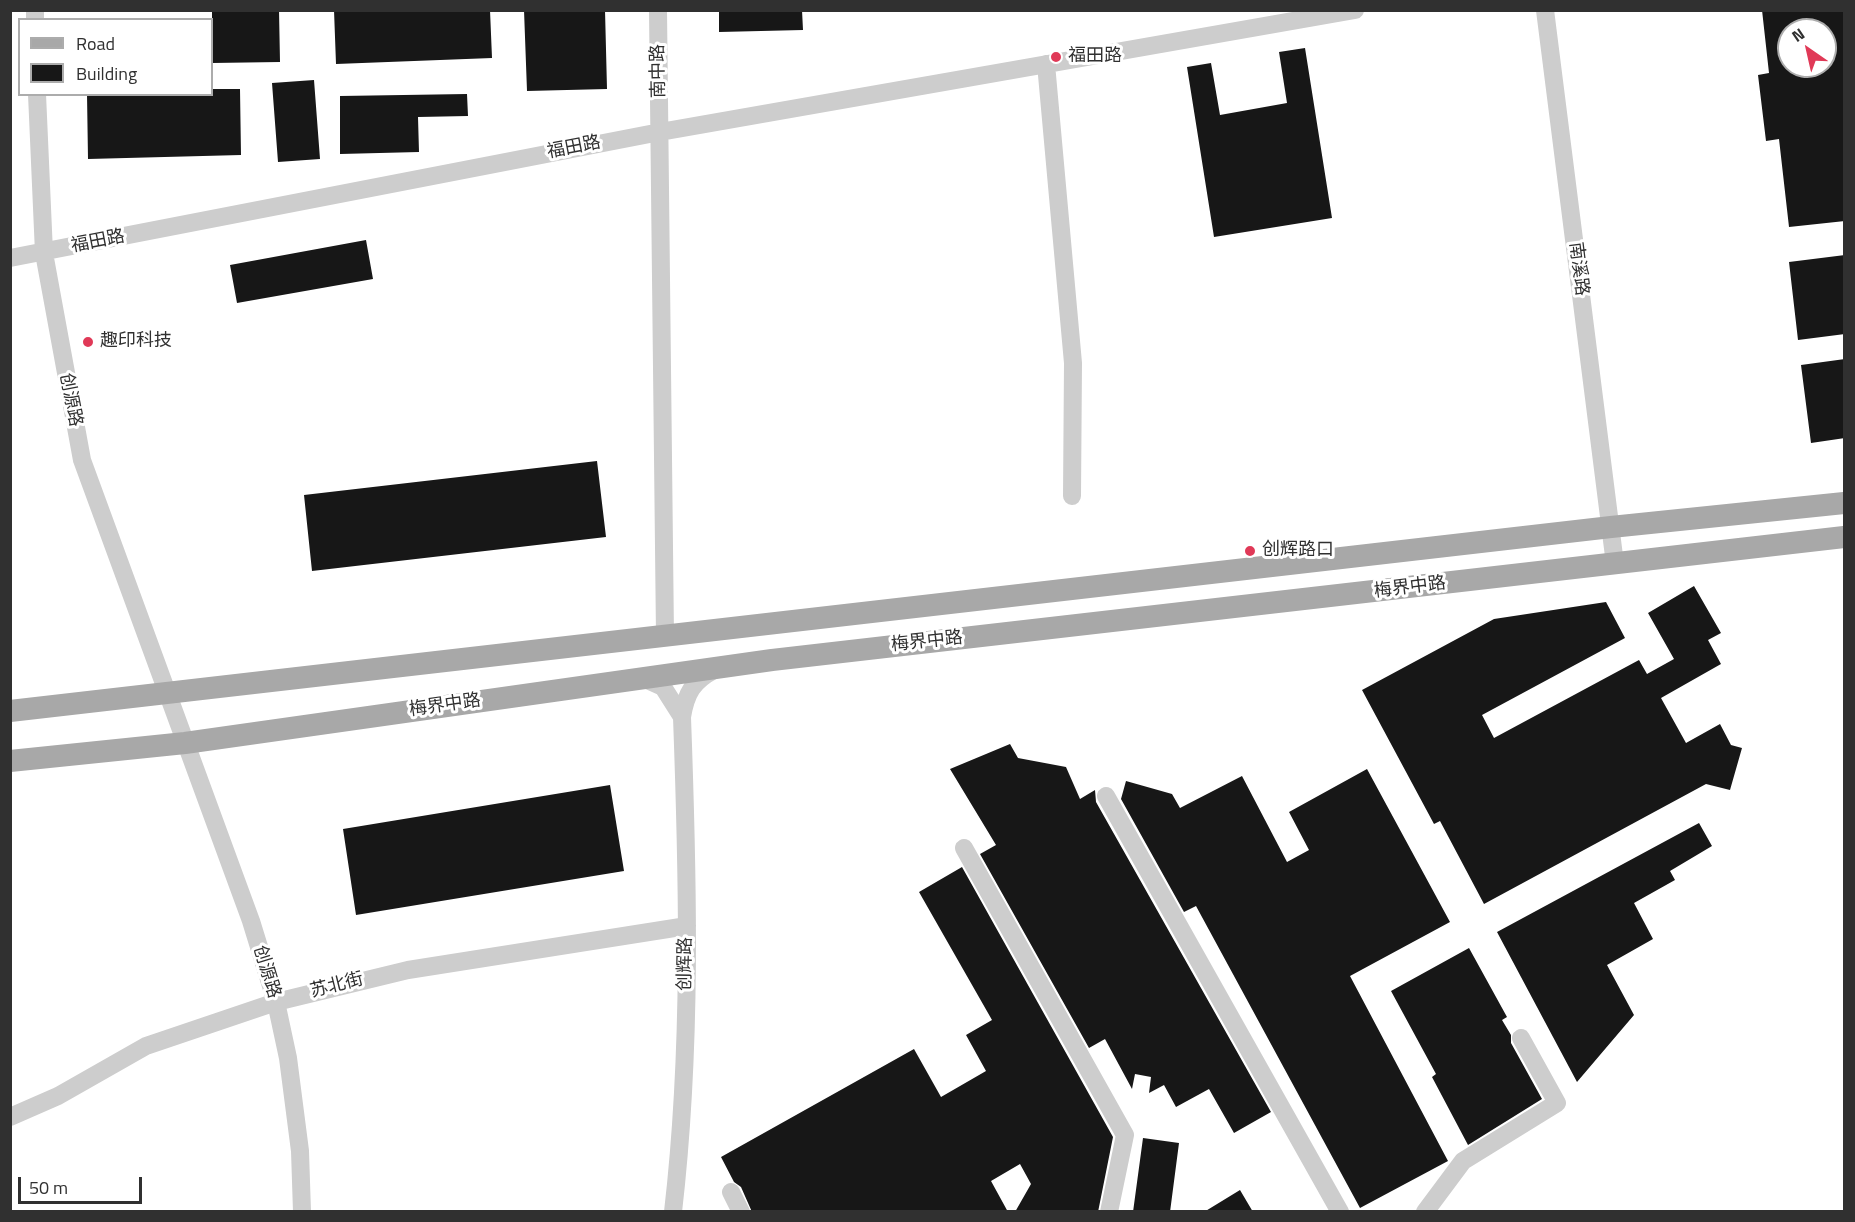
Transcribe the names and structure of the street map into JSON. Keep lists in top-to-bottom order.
{
  "streets": {
    "main road": ["梅界中路"],
    "street": [
      "南中路",
      "福田路",
      "南溪路",
      "创源路",
      "创辉路",
      "苏北街"
    ]
  },
  "crossings": [
    ["南中路", "福田路"],
    ["南中路", "梅界中路"],
    ["福田路", "创源路"],
    ["南溪路", "梅界中路"],
    ["创源路", "梅界中路"],
    ["创源路", "苏北街"],
    ["创辉路", "苏北街"]
  ],
  "places": ["福田路", "趣印科技", "创辉路口"],
  "legend": ["Road", "Building"],
  "scale_bar": "50 m",
  "north": "top left"
}
